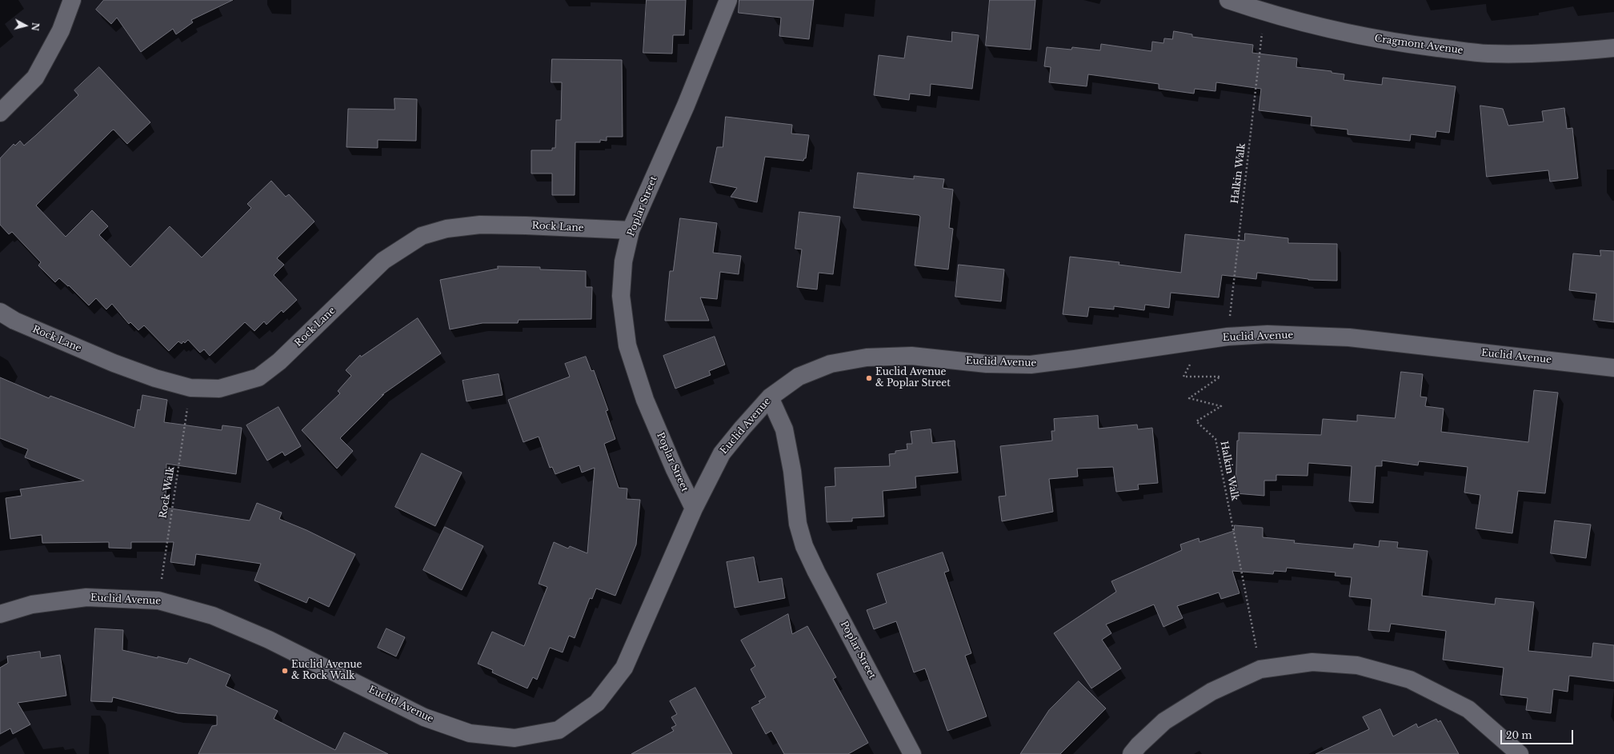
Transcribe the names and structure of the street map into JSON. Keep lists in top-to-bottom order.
{
  "streets": {
    "street": [
      "Cragmont Avenue",
      "Poplar Street",
      "Rock Lane",
      "Euclid Avenue"
    ],
    "path": ["Halkin Walk", "Rock Walk"]
  },
  "crossings": [
    ["Cragmont Avenue", "Halkin Walk"],
    ["Halkin Walk", "Euclid Avenue"],
    ["Poplar Street", "Rock Lane"],
    ["Poplar Street", "Euclid Avenue"],
    ["Rock Lane", "Rock Walk"],
    ["Euclid Avenue", "Rock Walk"]
  ],
  "places": ["Euclid Avenue & Poplar Street", "Euclid Avenue & Rock Walk"],
  "scale_bar": "20 m",
  "north": "right"
}
